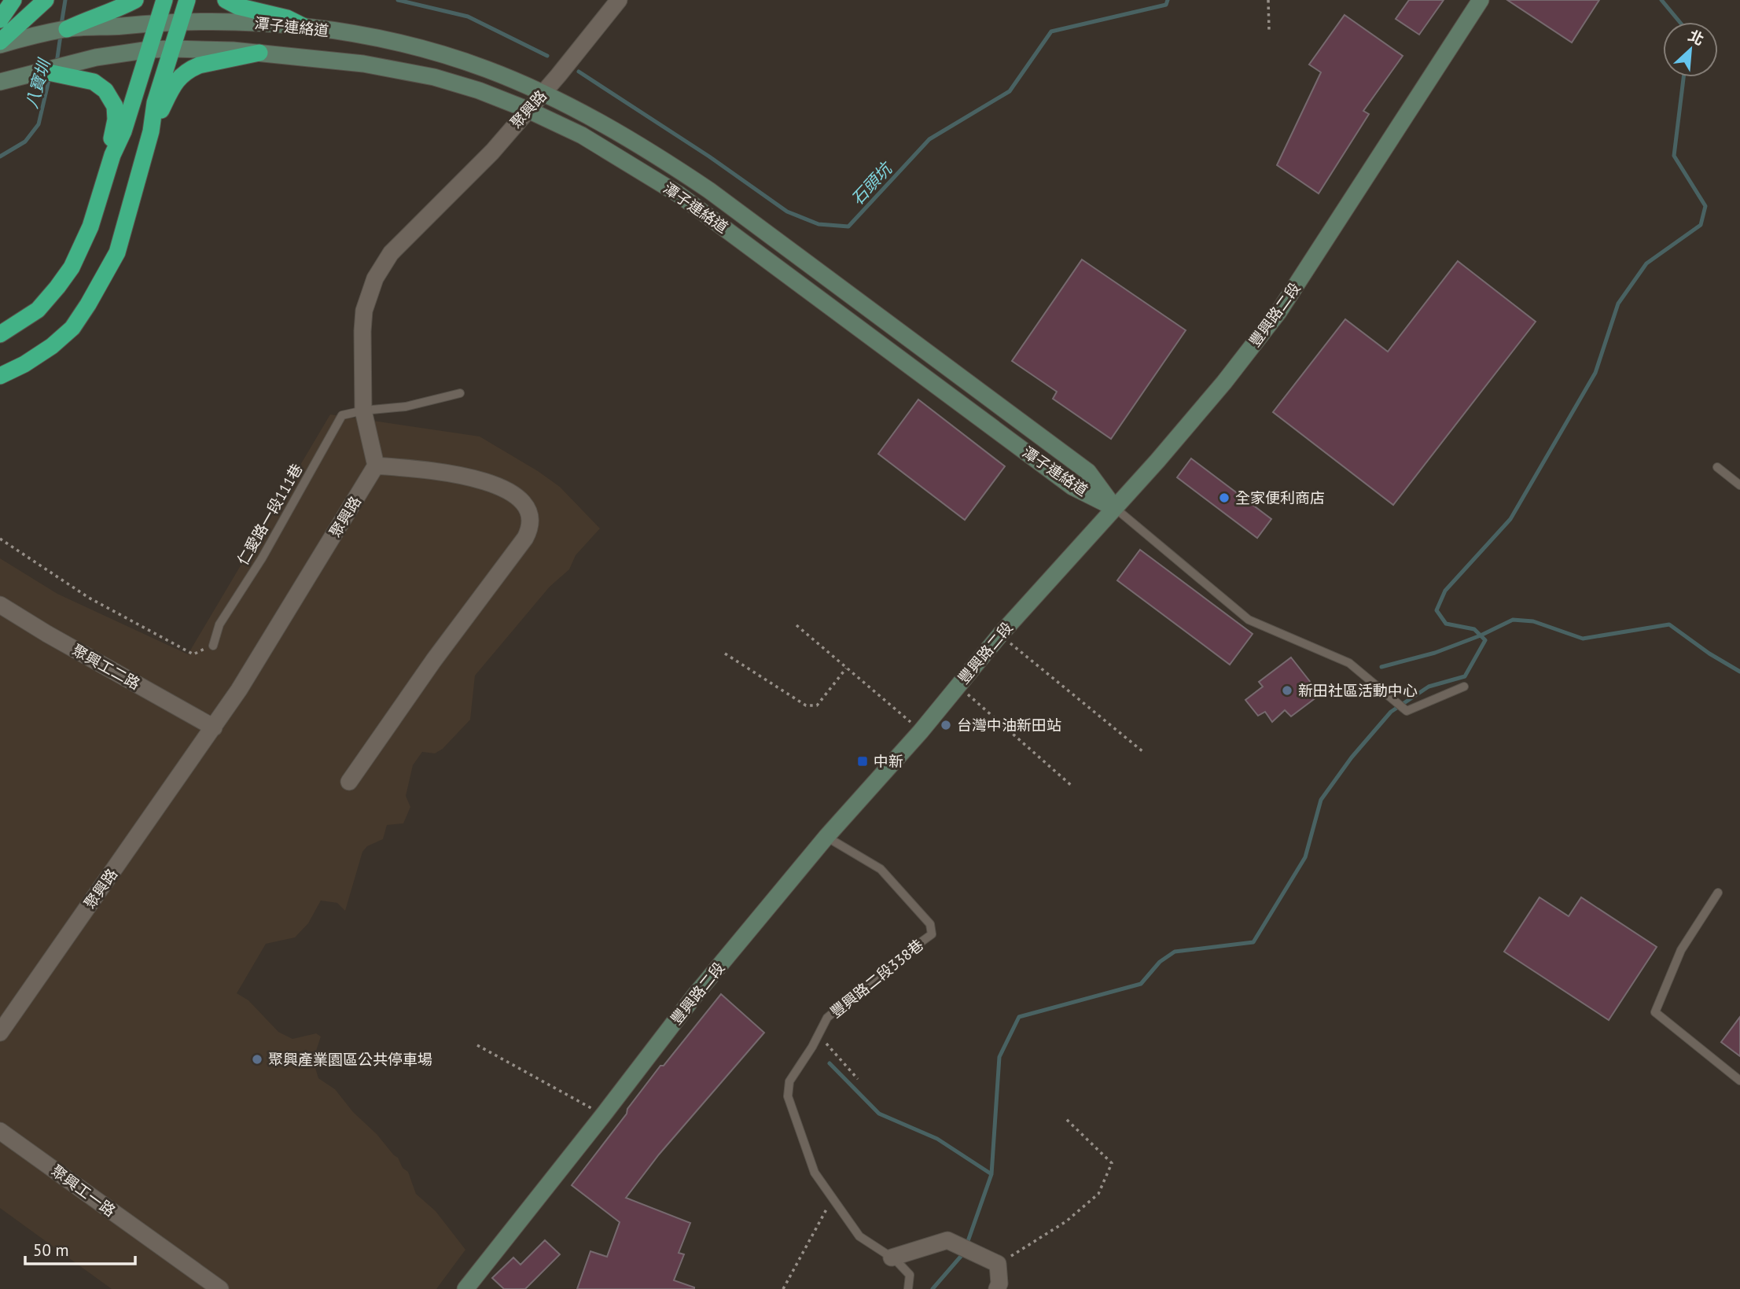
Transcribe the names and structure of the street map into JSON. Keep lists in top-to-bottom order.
{
  "streets": {
    "street": [
      "潭子連絡道",
      "聚興路",
      "豐興路二段",
      "聚興工二路",
      "聚興工一路"
    ],
    "lane": ["仁愛路一段111巷", "豐興路二段338巷"]
  },
  "crossings": [
    ["潭子連絡道", "聚興路"],
    ["潭子連絡道", "豐興路二段"],
    ["聚興路", "仁愛路一段111巷"],
    ["聚興路", "聚興工二路"],
    ["豐興路二段", "豐興路二段338巷"]
  ],
  "water": ["八寶圳", "石頭坑"],
  "places": {
    "other": [
      "全家便利商店",
      "新田社區活動中心",
      "台灣中油新田站",
      "聚興產業園區公共停車場"
    ],
    "transit": ["中新"]
  },
  "scale_bar": "50 m",
  "north": "top right"
}
